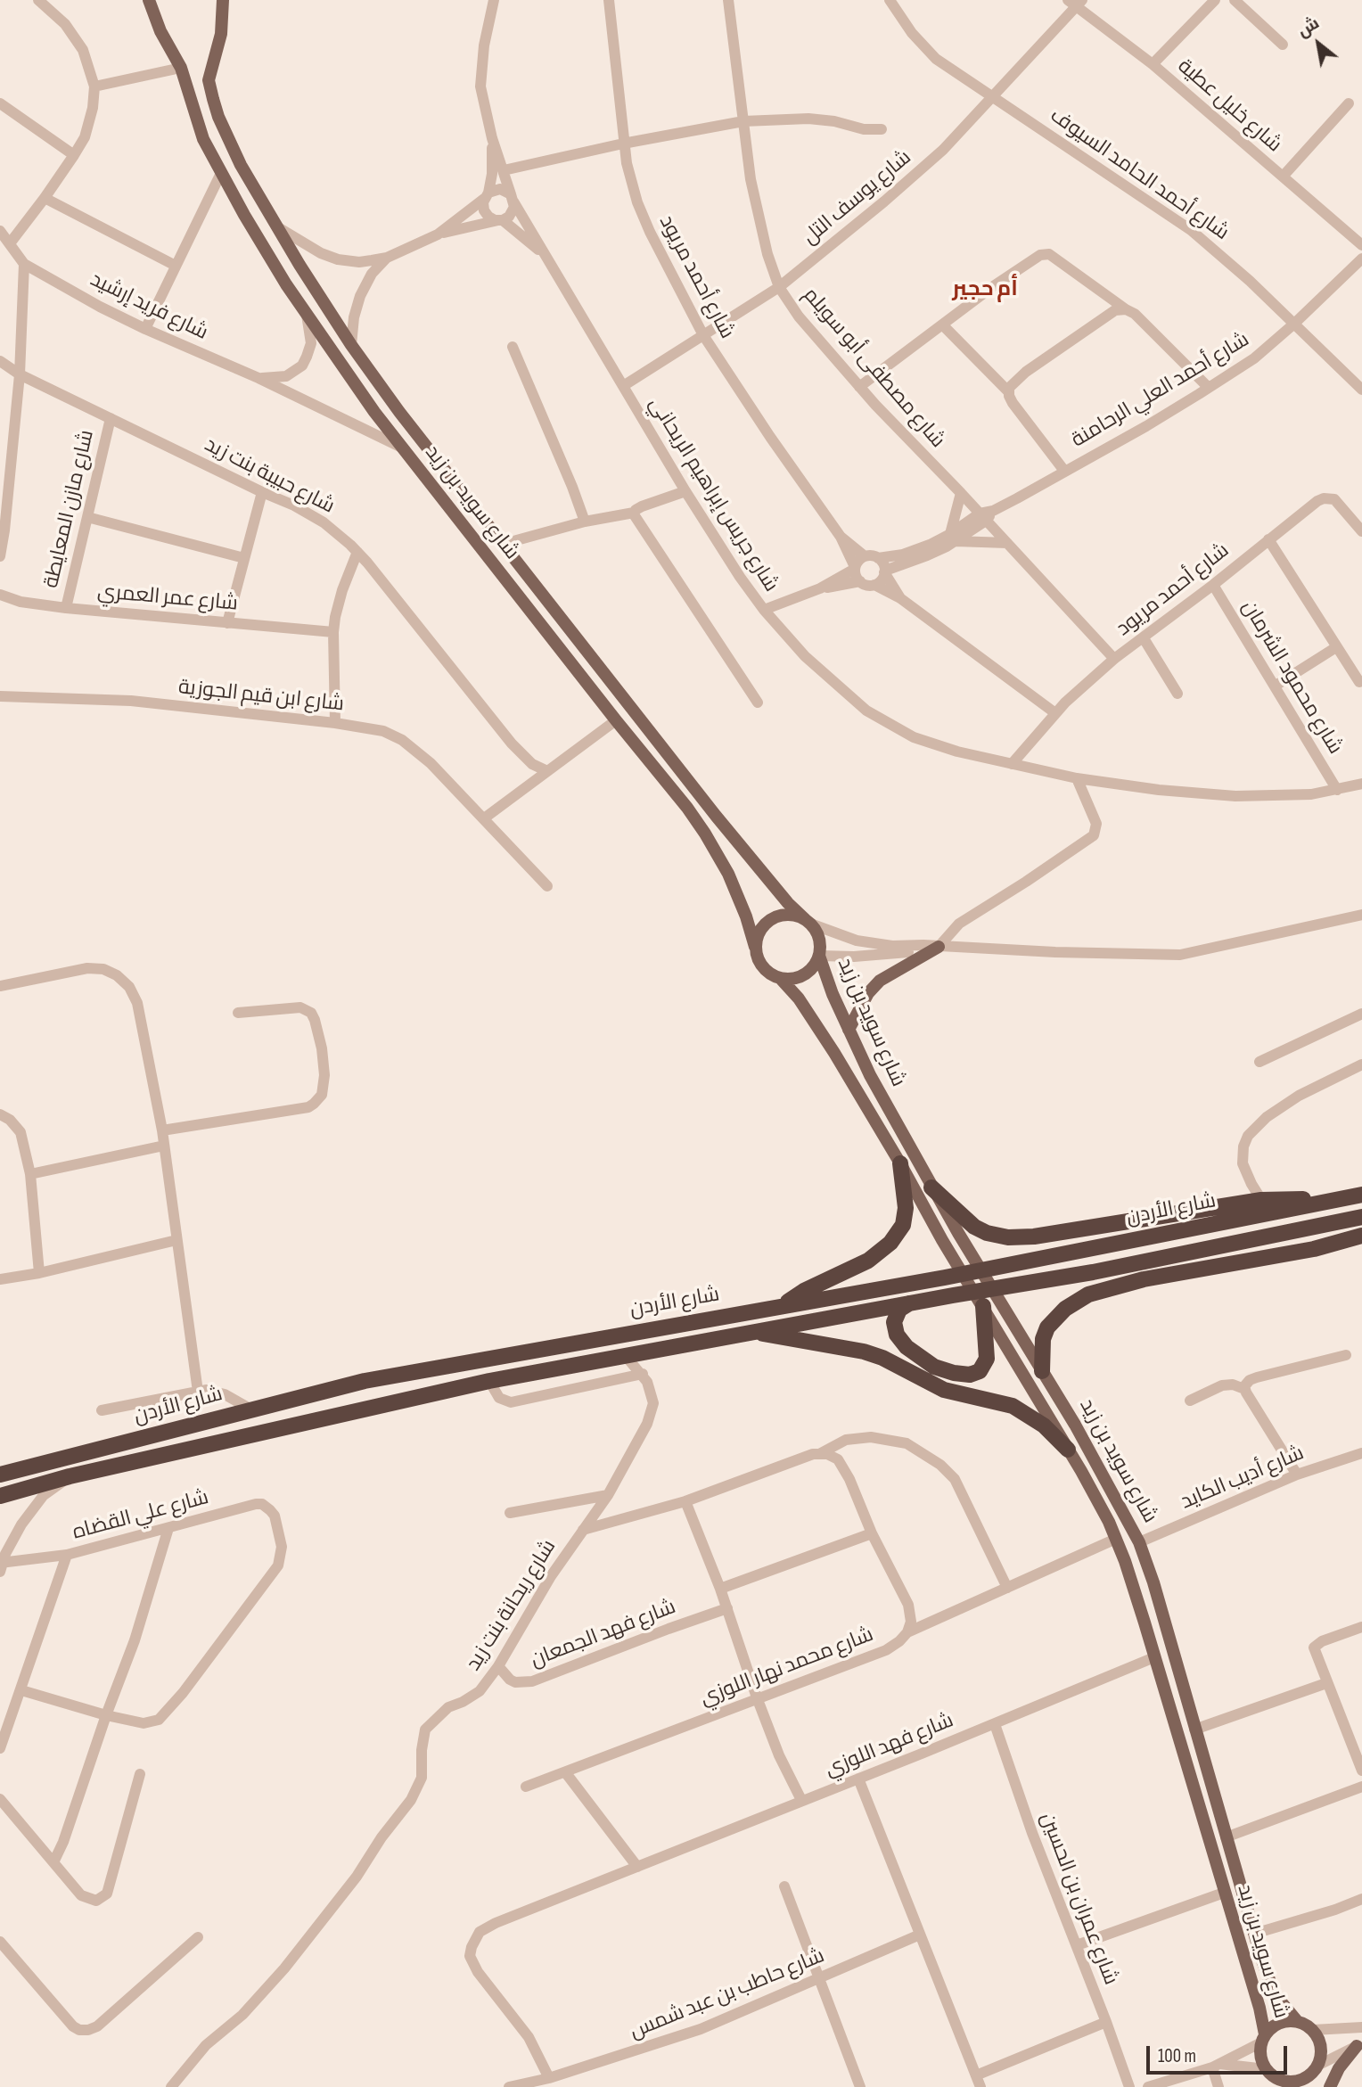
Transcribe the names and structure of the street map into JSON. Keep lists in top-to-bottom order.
{
  "streets": {
    "highway": ["شارع الأردن"],
    "main road": ["شارع سويد بن زيد"],
    "street": [
      "شارع خليل عطية",
      "شارع أحمد الحامد السيوف",
      "شارع يوسف التل",
      "شارع أحمد مريود",
      "شارع فريد إرشيد",
      "شارع مصطفى أبو سويلم",
      "شارع أحمد العلي الرحامنة",
      "شارع حبيبة بنت زيد",
      "شارع جريس إبراهيم الريحاني",
      "شارع مازن المعايطة",
      "شارع عمر العمري",
      "شارع محمود الشرمان",
      "شارع ابن قيم الجوزية",
      "شارع أديب الكايد",
      "شارع علي القضاه",
      "شارع ريحانة بنت زيد",
      "شارع فهد الجمعان",
      "شارع محمد نهار اللوزي",
      "شارع فهد اللوزي",
      "شارع عمران بن الحسين",
      "شارع حاطب بن عبد شمس"
    ]
  },
  "crossings": [
    ["شارع خليل عطية", "شارع يوسف التل"],
    ["شارع أحمد الحامد السيوف", "شارع يوسف التل"],
    ["شارع أحمد الحامد السيوف", "شارع أحمد العلي الرحامنة"],
    ["شارع يوسف التل", "شارع أحمد مريود"],
    ["شارع يوسف التل", "شارع مصطفى أبو سويلم"],
    ["شارع يوسف التل", "شارع جريس إبراهيم الريحاني"],
    ["شارع أحمد مريود", "شارع مصطفى أبو سويلم"],
    ["شارع أحمد مريود", "شارع أحمد العلي الرحامنة"],
    ["شارع أحمد مريود", "شارع جريس إبراهيم الريحاني"],
    ["شارع أحمد مريود", "شارع محمود الشرمان"],
    ["شارع فريد إرشيد", "شارع سويد بن زيد"],
    ["شارع مصطفى أبو سويلم", "شارع أحمد العلي الرحامنة"],
    ["شارع حبيبة بنت زيد", "شارع مازن المعايطة"],
    ["شارع جريس إبراهيم الريحاني", "شارع محمود الشرمان"],
    ["شارع سويد بن زيد", "شارع أديب الكايد"],
    ["شارع سويد بن زيد", "شارع محمد نهار اللوزي"],
    ["شارع سويد بن زيد", "شارع فهد اللوزي"],
    ["شارع مازن المعايطة", "شارع عمر العمري"],
    ["شارع الأردن", "شارع ريحانة بنت زيد"],
    ["شارع ريحانة بنت زيد", "شارع فهد الجمعان"],
    ["شارع فهد اللوزي", "شارع عمران بن الحسين"],
    ["شارع فهد اللوزي", "شارع حاطب بن عبد شمس"]
  ],
  "districts": ["أم حجير"],
  "scale_bar": "100 m",
  "north": "top left"
}
